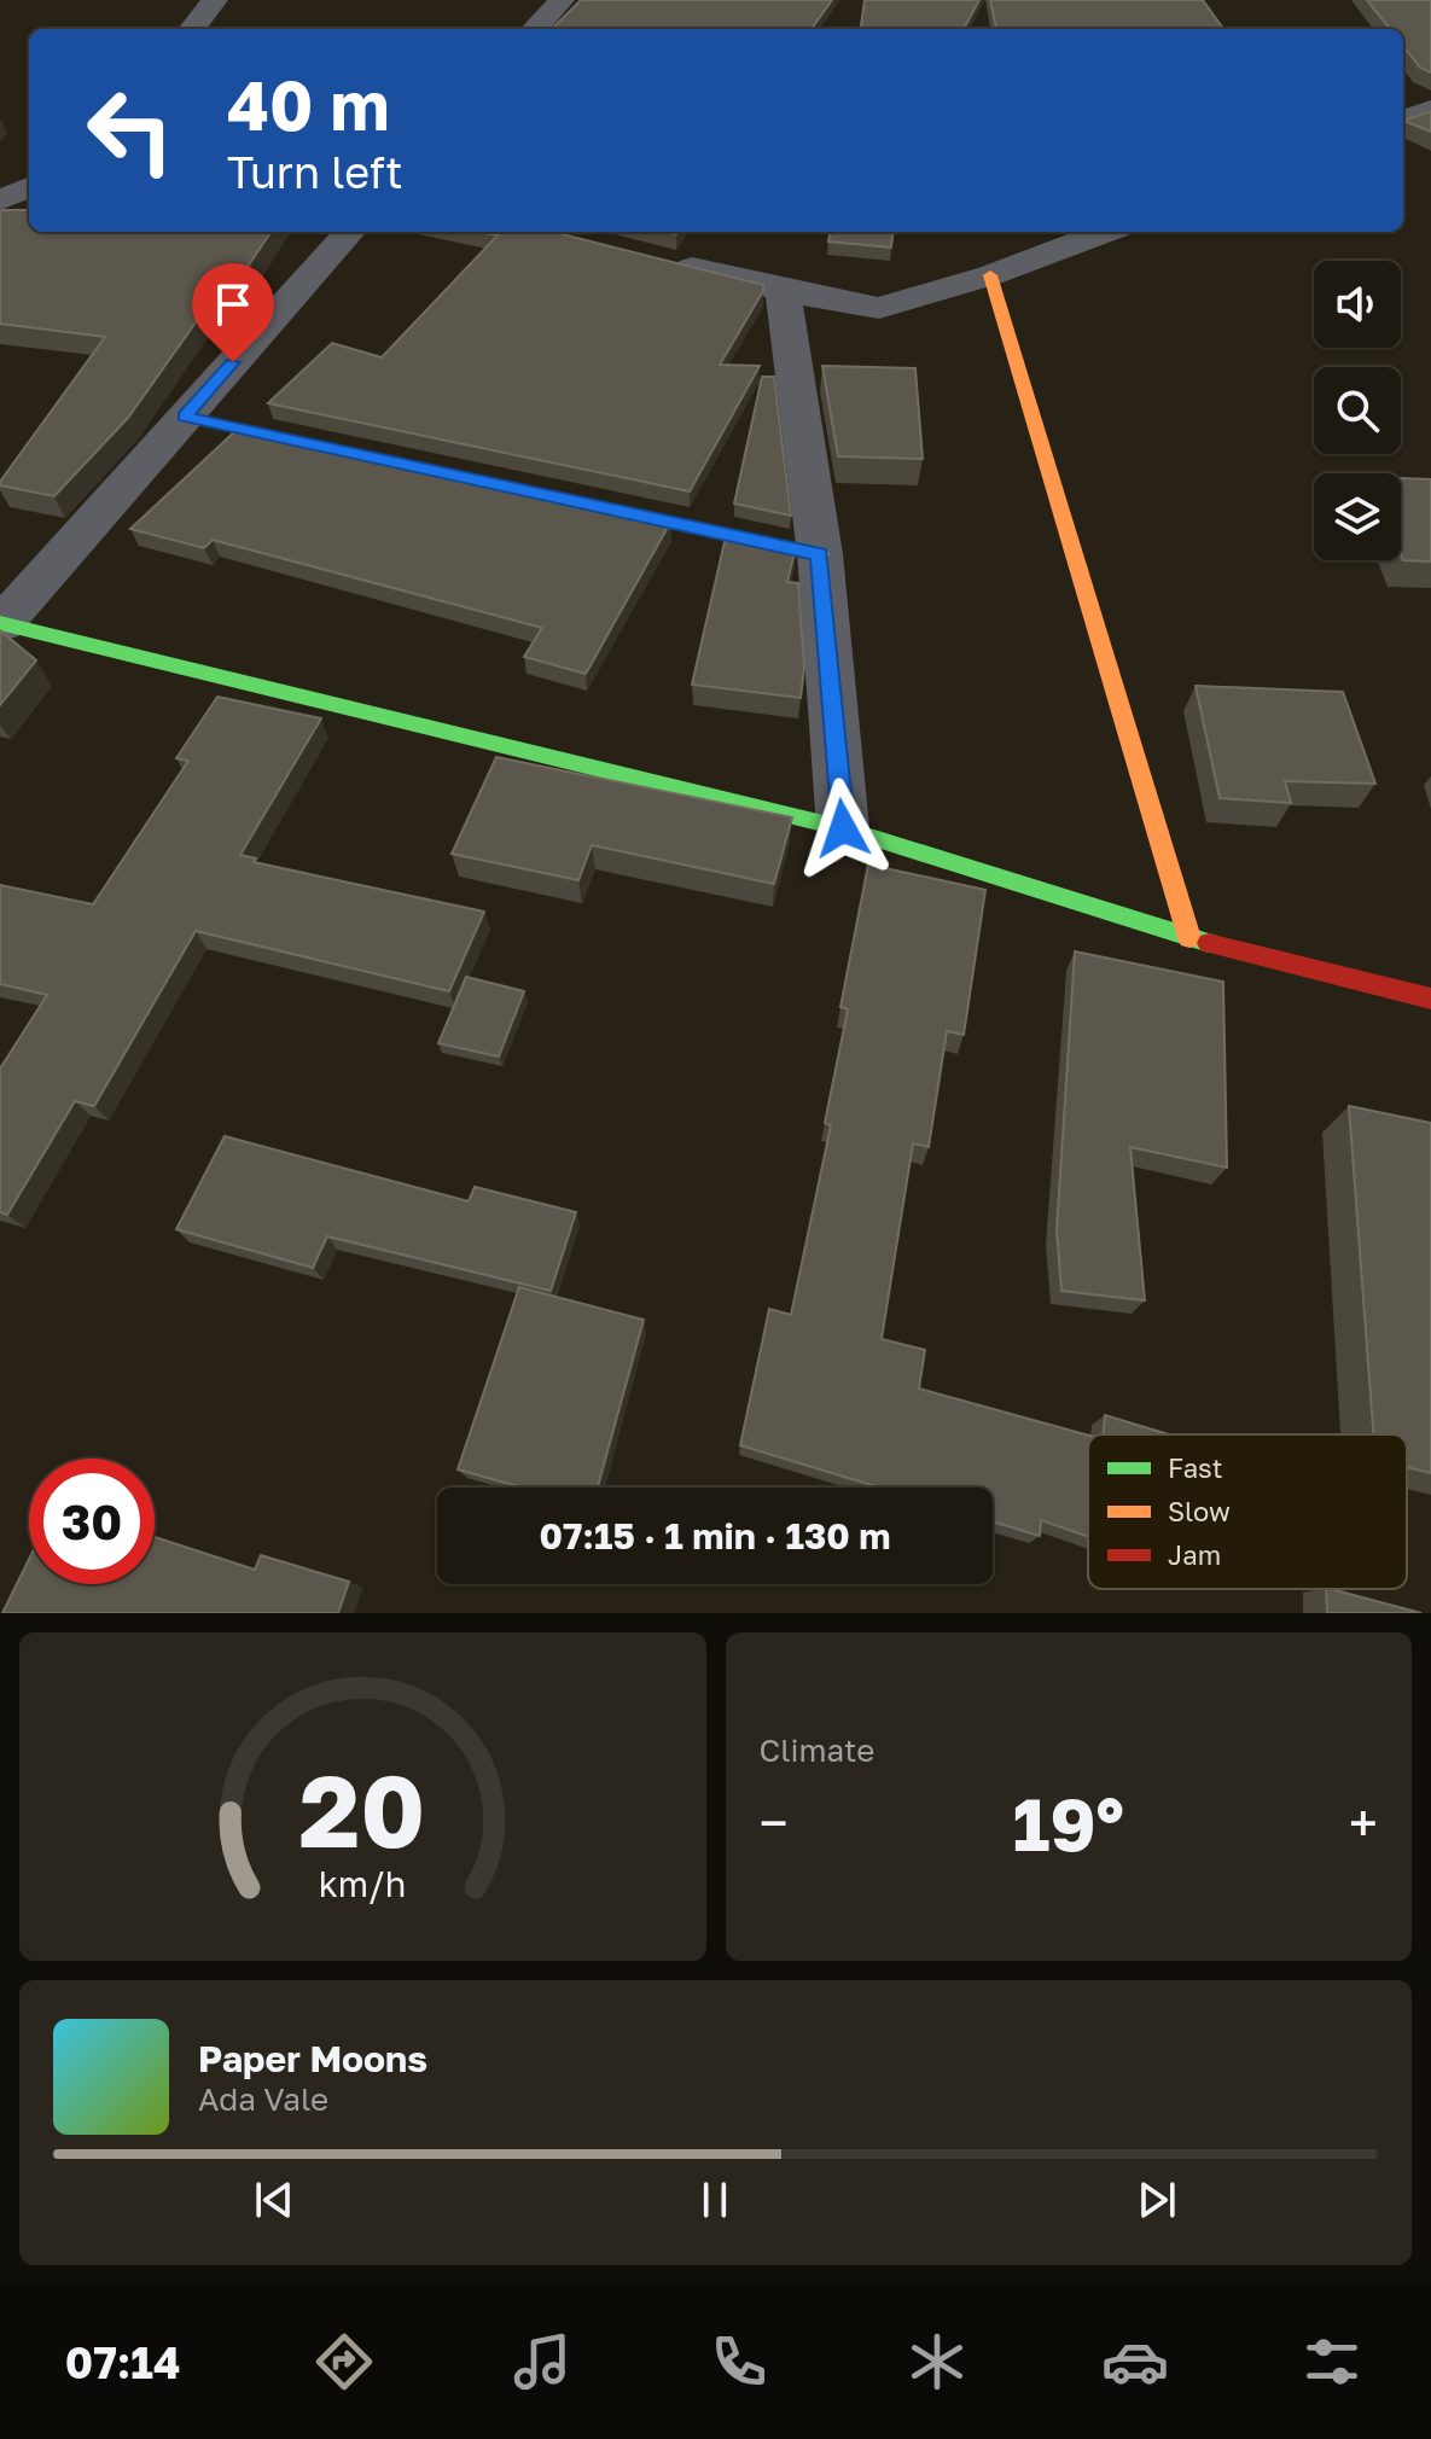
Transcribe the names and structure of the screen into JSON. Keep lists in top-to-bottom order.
{
  "legend": ["Fast", "Slow", "Jam"],
  "page": {
    "turn": ["40 m", "Turn left"],
    "limit": "30",
    "trip": "07:15 · 1 min · 130 m",
    "tile": "Climate",
    "heat": ["−", "19°", "+"],
    "song": ["Paper Moons", "Ada Vale"],
    "tabs": "07:14",
    "gauge": ["20", "km/h"]
  }
}
